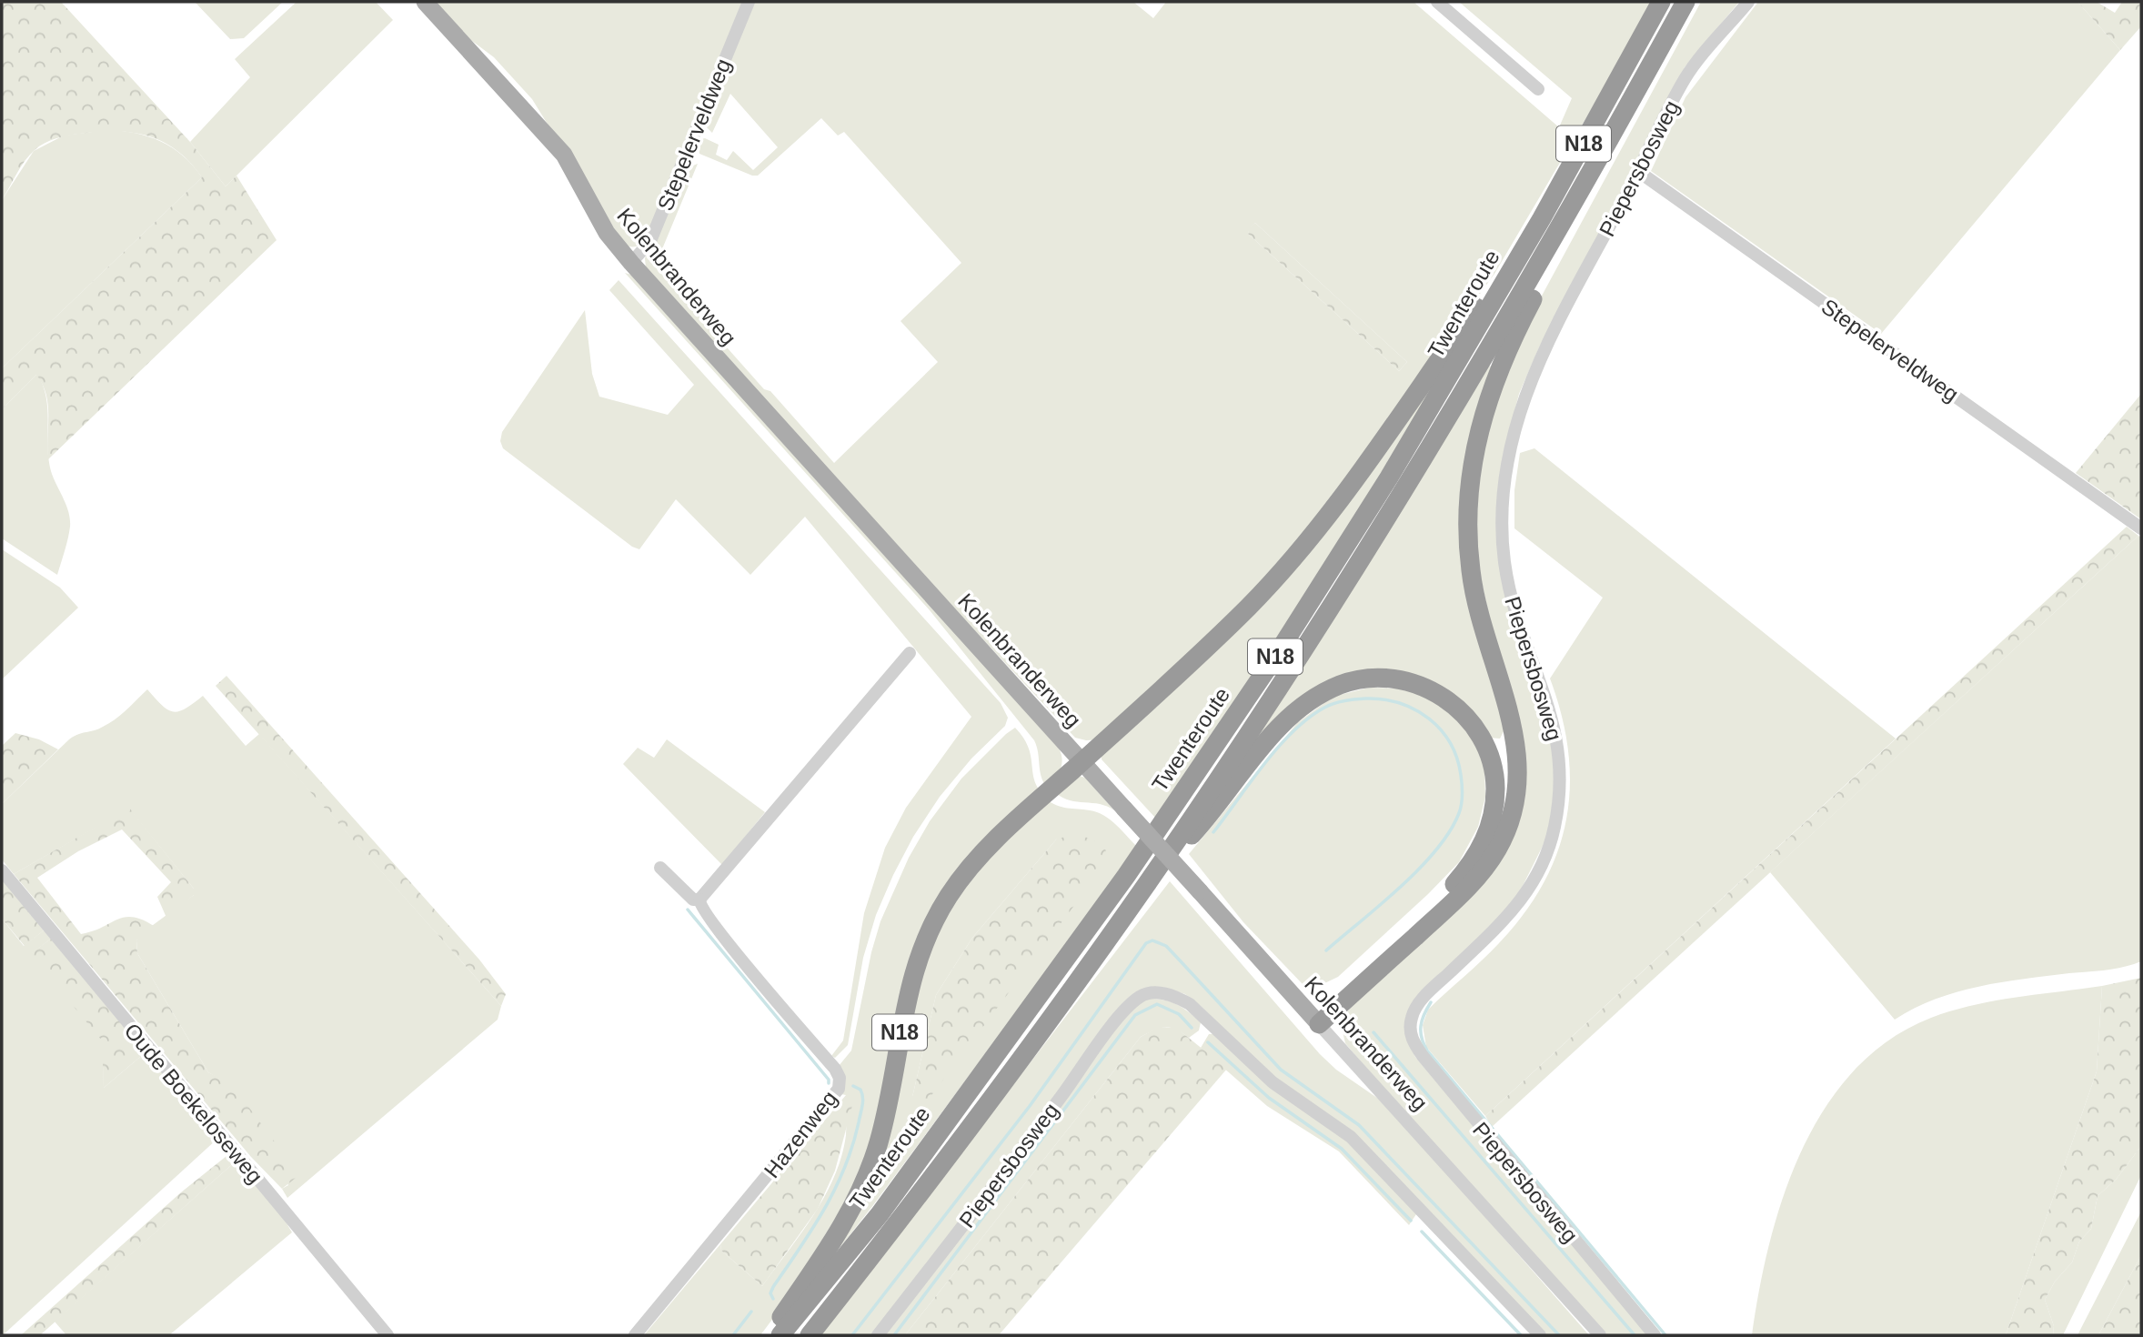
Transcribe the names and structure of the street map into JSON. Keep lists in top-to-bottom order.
{
  "streets": {
    "highway": ["N18", "Twenteroute"],
    "main road": ["Kolenbranderweg"],
    "street": [
      "Stepelerveldweg",
      "Piepersbosweg",
      "Oude Boekeloseweg",
      "Hazenweg"
    ]
  },
  "crossings": [
    ["Stepelerveldweg", "Piepersbosweg"],
    ["Stepelerveldweg", "Kolenbranderweg"],
    ["N18", "Kolenbranderweg"],
    ["N18", "Twenteroute"]
  ]
}
